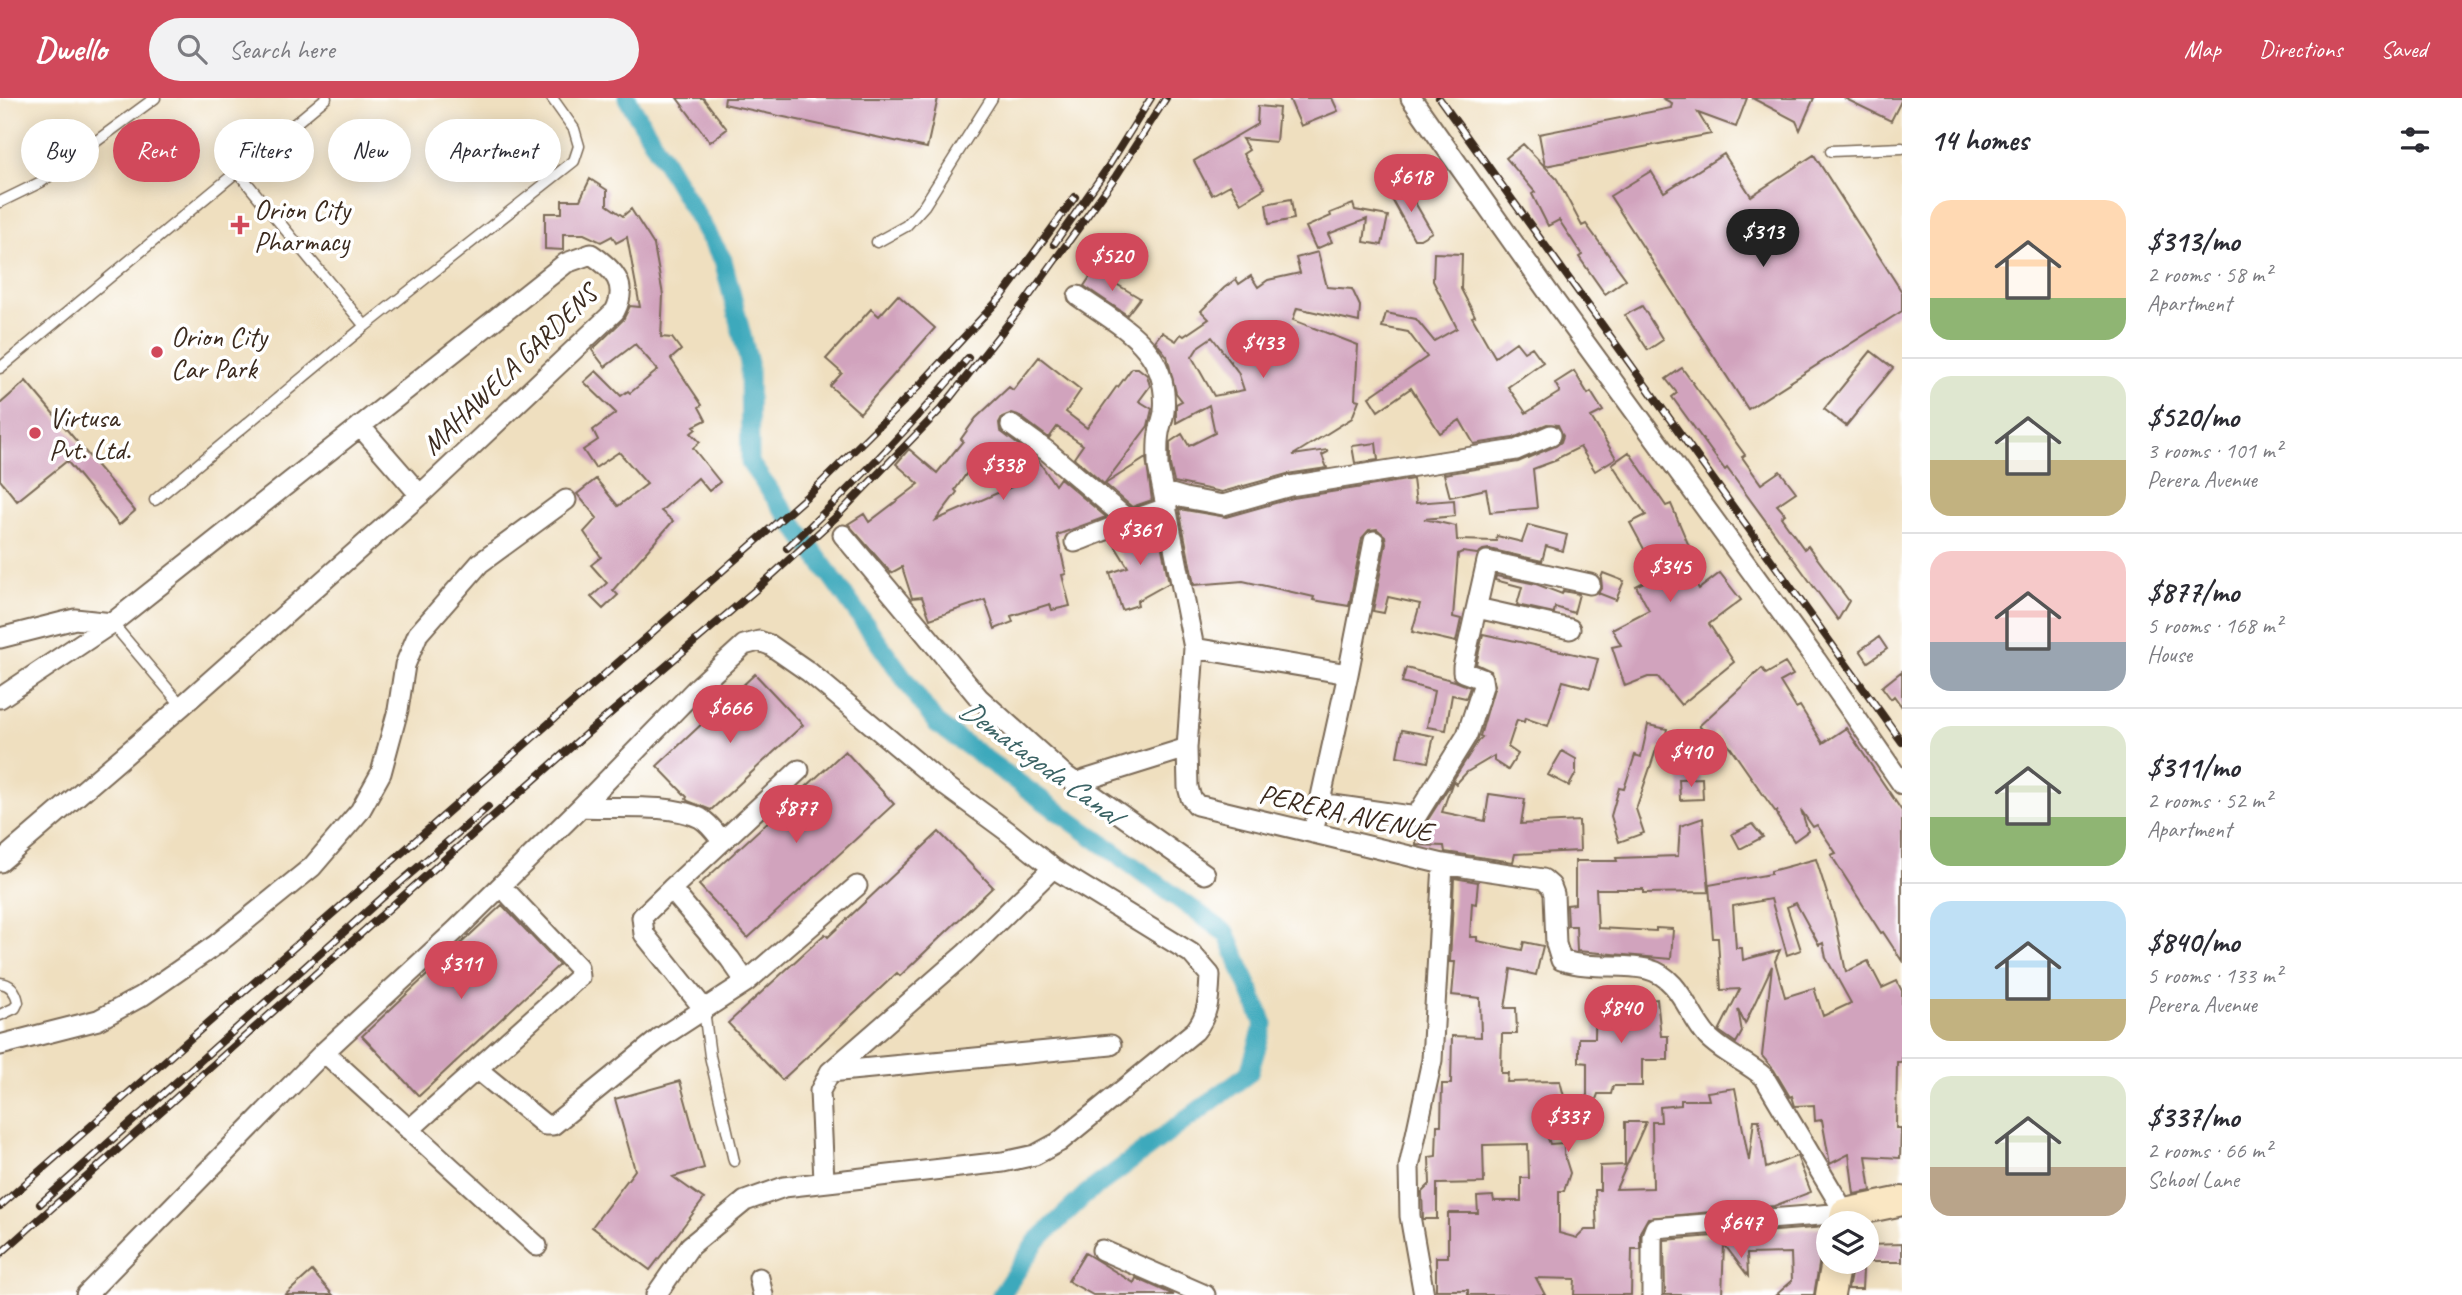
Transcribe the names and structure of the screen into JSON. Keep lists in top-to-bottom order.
{
  "streets": {
    "street": ["MAHAWELA GARDENS", "PERERA AVENUE"]
  },
  "water": ["Dematagoda Canal"],
  "places": {
    "health": ["Orion City Pharmacy"],
    "other": ["Orion City Car Park", "Virtusa Pvt. Ltd."]
  },
  "page": {
    "header": "Dwello",
    "search": "Search here",
    "nav": ["Map", "Directions", "Saved"],
    "heading": "14 homes",
    "chip": [
      "Buy",
      "Rent",
      "Filters",
      "New",
      "Apartment"
    ],
    "price": [
      "$618",
      "$313",
      "$520",
      "$433",
      "$338",
      "$361",
      "$345",
      "$666",
      "$410",
      "$877",
      "$311",
      "$840",
      "$337",
      "$647"
    ],
    "list": [
      {
        "name": "$313/mo",
        "note": "2 rooms · 58 m² · Apartment"
      },
      {
        "name": "$520/mo",
        "note": "3 rooms · 101 m² · Perera Avenue"
      },
      {
        "name": "$877/mo",
        "note": "5 rooms · 168 m² · House"
      },
      {
        "name": "$311/mo",
        "note": "2 rooms · 52 m² · Apartment"
      },
      {
        "name": "$840/mo",
        "note": "5 rooms · 133 m² · Perera Avenue"
      },
      {
        "name": "$337/mo",
        "note": "2 rooms · 66 m² · School Lane"
      }
    ]
  }
}
